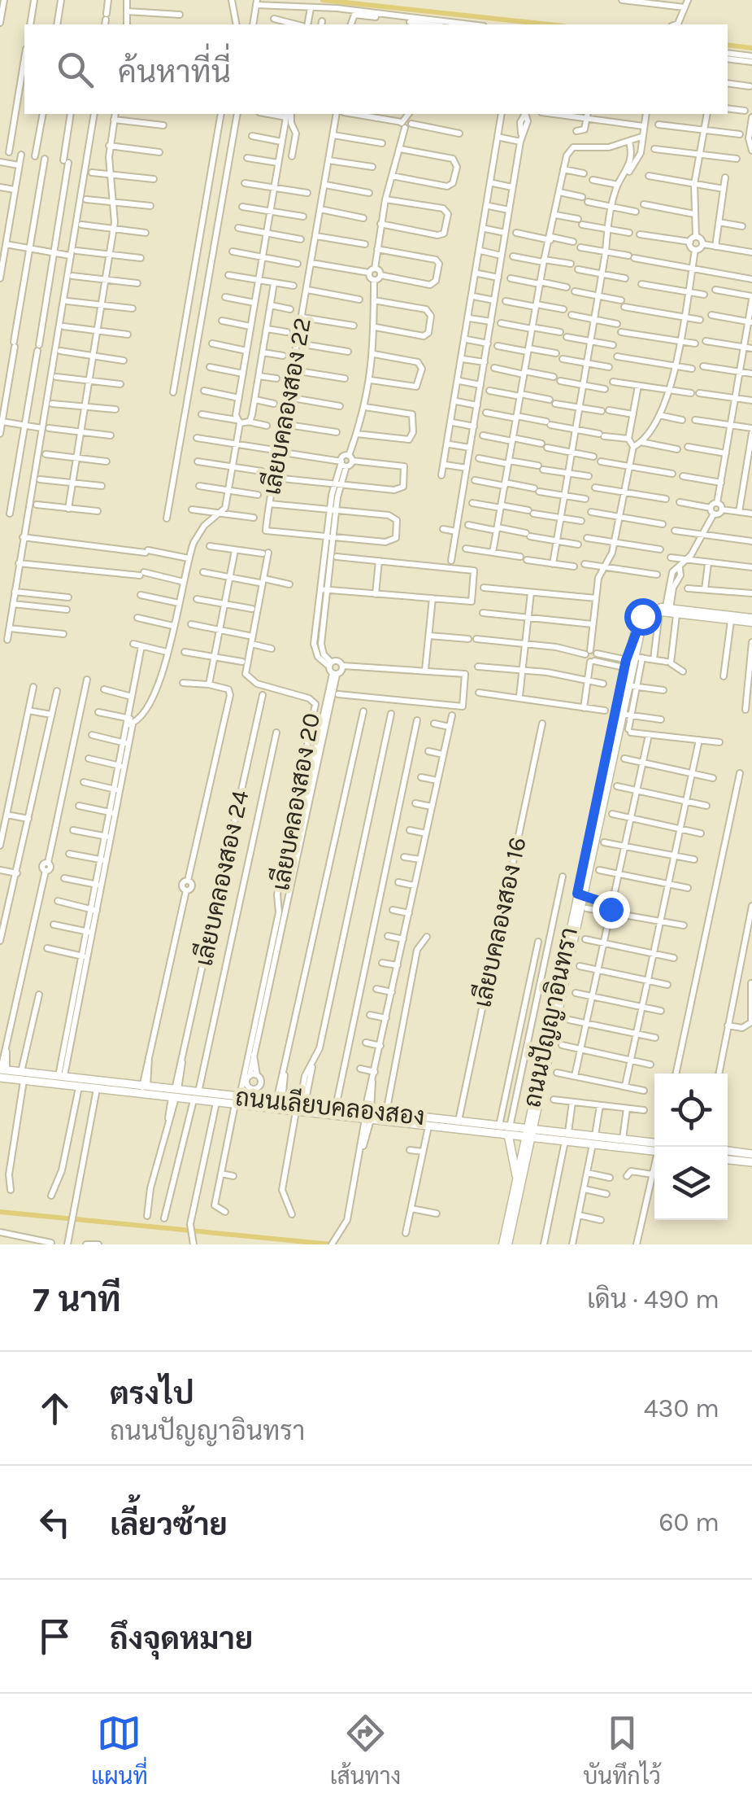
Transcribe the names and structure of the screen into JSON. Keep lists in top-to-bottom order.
{
  "streets": {
    "main road": ["ถนนเลียบคลองสอง"],
    "street": [
      "เลียบคลองสอง 22",
      "เลียบคลองสอง 20",
      "เลียบคลองสอง 24",
      "เลียบคลองสอง 16",
      "ถนนปัญญาอินทรา"
    ]
  },
  "crossings": [
    ["เลียบคลองสอง 20", "ถนนเลียบคลองสอง"],
    ["เลียบคลองสอง 24", "ถนนเลียบคลองสอง"],
    ["เลียบคลองสอง 16", "ถนนเลียบคลองสอง"],
    ["ถนนปัญญาอินทรา", "ถนนเลียบคลองสอง"]
  ],
  "page": {
    "search": "ค้นหาที่นี่",
    "heading": ["7 นาที", "เดิน · 490 m"],
    "list": [
      ["ตรงไป", "ถนนปัญญาอินทรา", "430 m"],
      ["เลี้ยวซ้าย", "60 m"],
      "ถึงจุดหมาย"
    ],
    "nav": ["แผนที่", "เส้นทาง", "บันทึกไว้"]
  }
}
